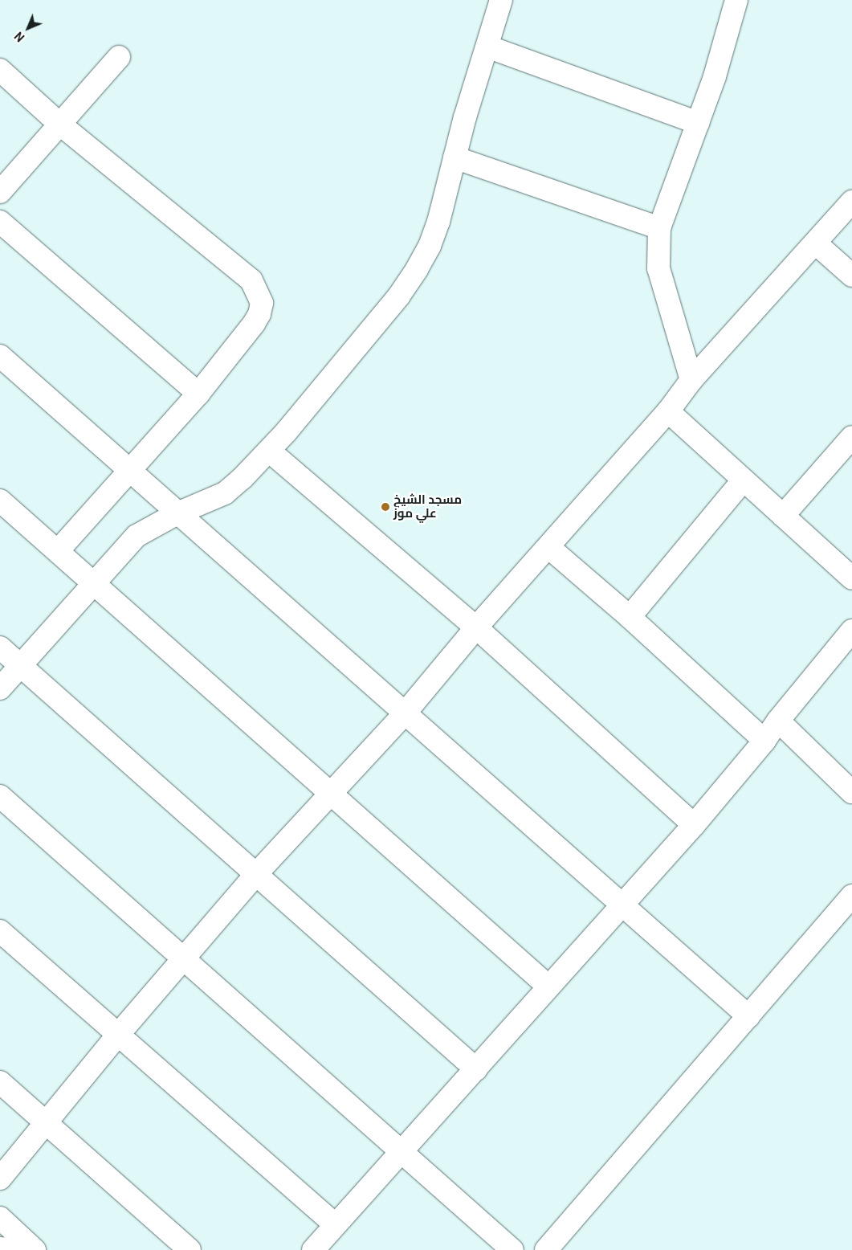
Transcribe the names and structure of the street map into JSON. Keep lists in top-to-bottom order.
{
  "places": ["مسجد الشيخ علي موز"],
  "north": "bottom left"
}
